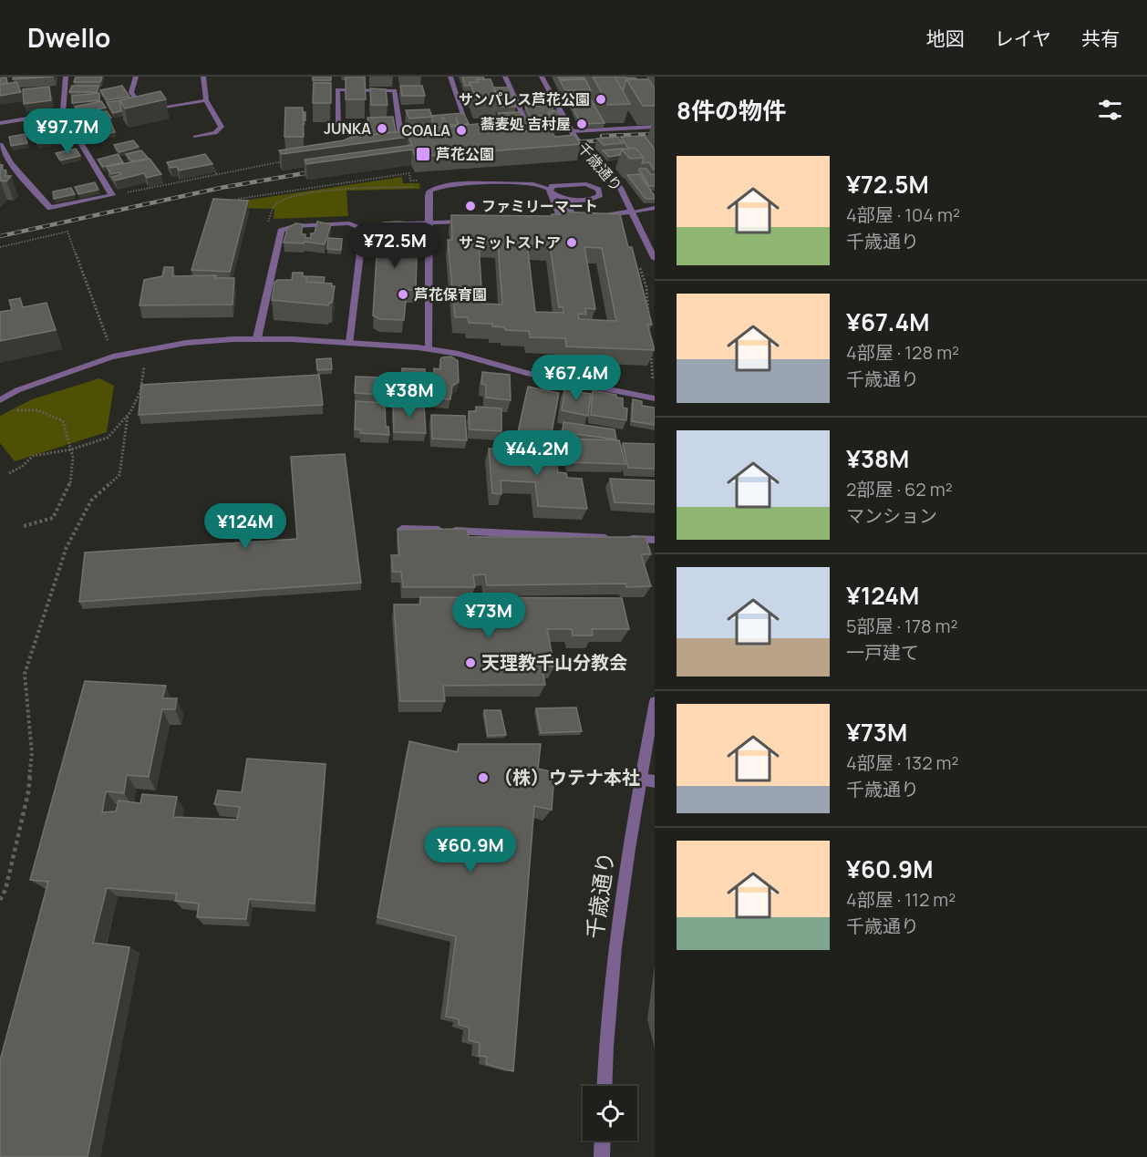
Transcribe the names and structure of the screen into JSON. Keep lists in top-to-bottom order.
{
  "streets": {
    "street": ["千歳通り"]
  },
  "places": {
    "other": [
      "サンパレス芦花公園",
      "蕎麦処 吉村屋",
      "JUNKA",
      "COALA",
      "ファミリーマート",
      "サミットストア",
      "芦花保育園",
      "天理教千山分教会",
      "（株）ウテナ本社"
    ],
    "transit": ["芦花公園"]
  },
  "page": {
    "header": "Dwello",
    "nav": ["地図", "レイヤ", "共有"],
    "heading": "8件の物件",
    "price": [
      "¥97.7M",
      "¥72.5M",
      "¥67.4M",
      "¥38M",
      "¥44.2M",
      "¥124M",
      "¥73M",
      "¥60.9M"
    ],
    "list": [
      {
        "name": "¥72.5M",
        "note": "4部屋 · 104 m² · 千歳通り"
      },
      {
        "name": "¥67.4M",
        "note": "4部屋 · 128 m² · 千歳通り"
      },
      {
        "name": "¥38M",
        "note": "2部屋 · 62 m² · マンション"
      },
      {
        "name": "¥124M",
        "note": "5部屋 · 178 m² · 一戸建て"
      },
      {
        "name": "¥73M",
        "note": "4部屋 · 132 m² · 千歳通り"
      },
      {
        "name": "¥60.9M",
        "note": "4部屋 · 112 m² · 千歳通り"
      }
    ]
  }
}
